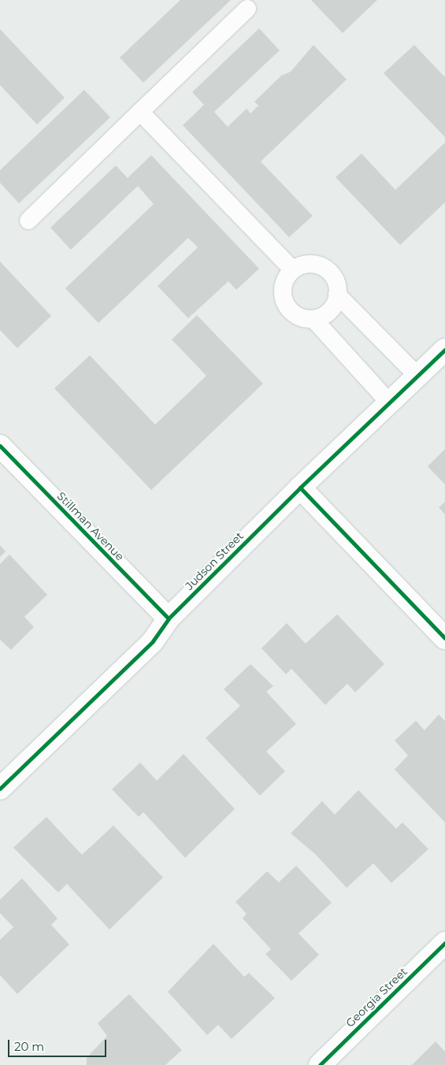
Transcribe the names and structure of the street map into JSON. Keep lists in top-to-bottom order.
{
  "streets": {
    "main road": ["Stillman Avenue", "Judson Street", "Georgia Street"]
  },
  "crossings": [
    ["Stillman Avenue", "Judson Street"]
  ],
  "scale_bar": "20 m"
}
